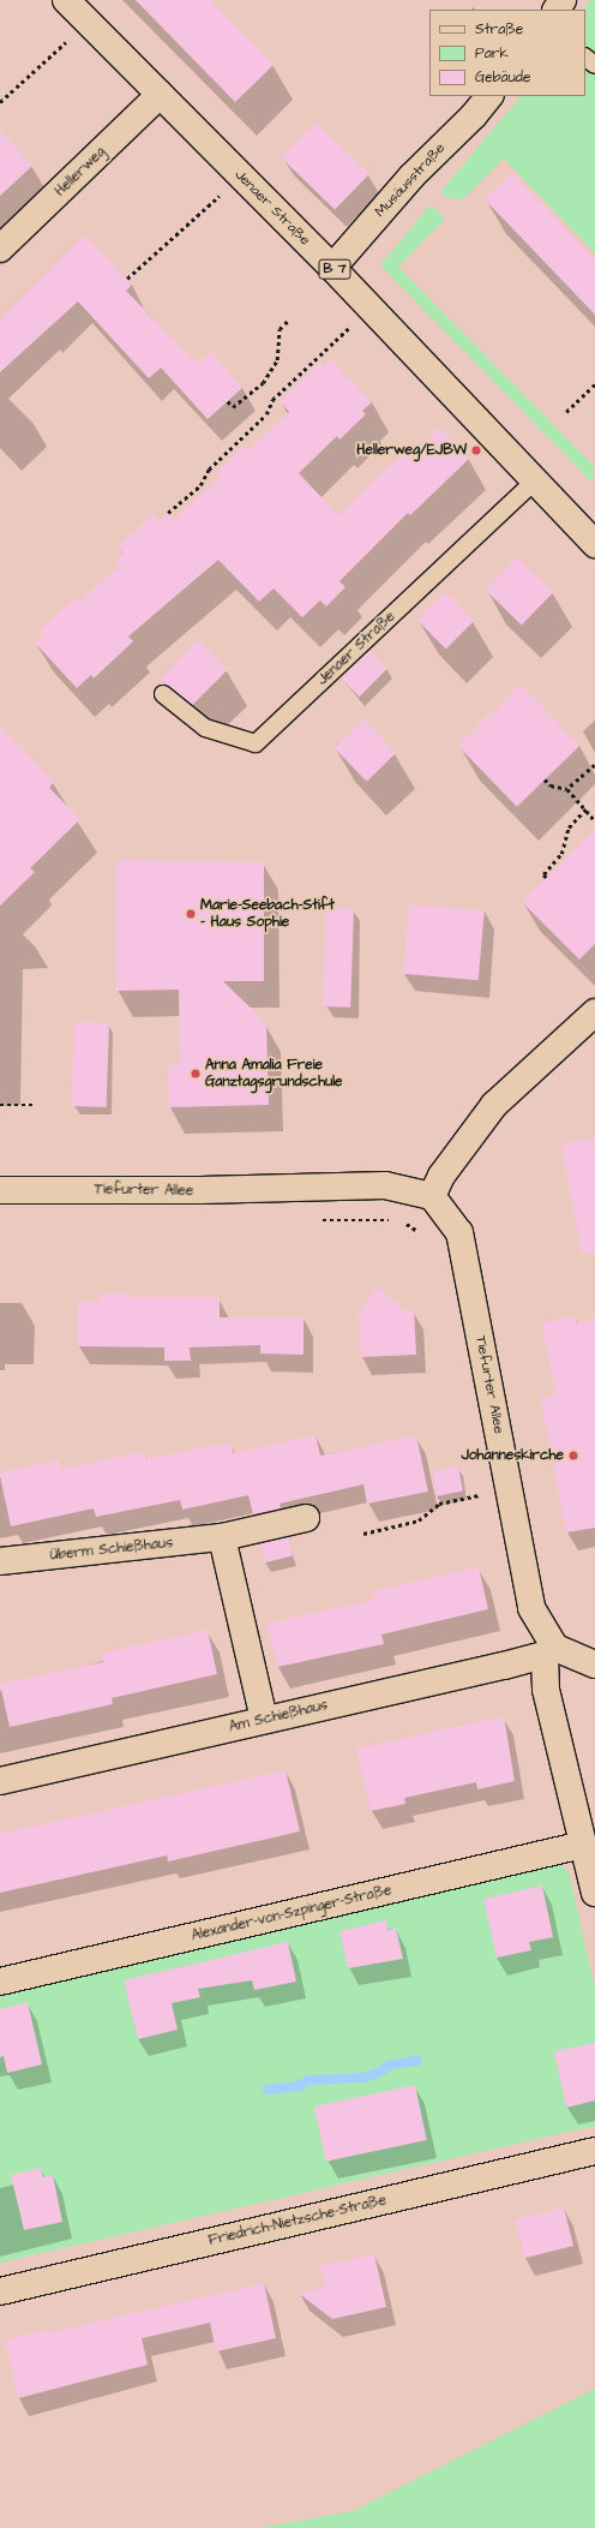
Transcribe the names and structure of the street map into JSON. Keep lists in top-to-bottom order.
{
  "streets": {
    "street": [
      "Hellerweg",
      "Musäusstraße",
      "Jenaer Straße",
      "B 7",
      "Tiefurter Allee",
      "Überm Schießhaus",
      "Am Schießhaus",
      "Alexander-von-Szpinger-Straße",
      "Friedrich-Nietzsche-Straße"
    ]
  },
  "crossings": [
    ["Hellerweg", "Jenaer Straße"],
    ["Musäusstraße", "Jenaer Straße"],
    ["Tiefurter Allee", "Am Schießhaus"]
  ],
  "places": [
    "Hellerweg/EJBW",
    "Marie-Seebach-Stift - Haus Sophie",
    "Anna Amalia Freie Ganztagsgrundschule",
    "Johanneskirche"
  ],
  "legend": ["Straße", "Park", "Gebäude"]
}
